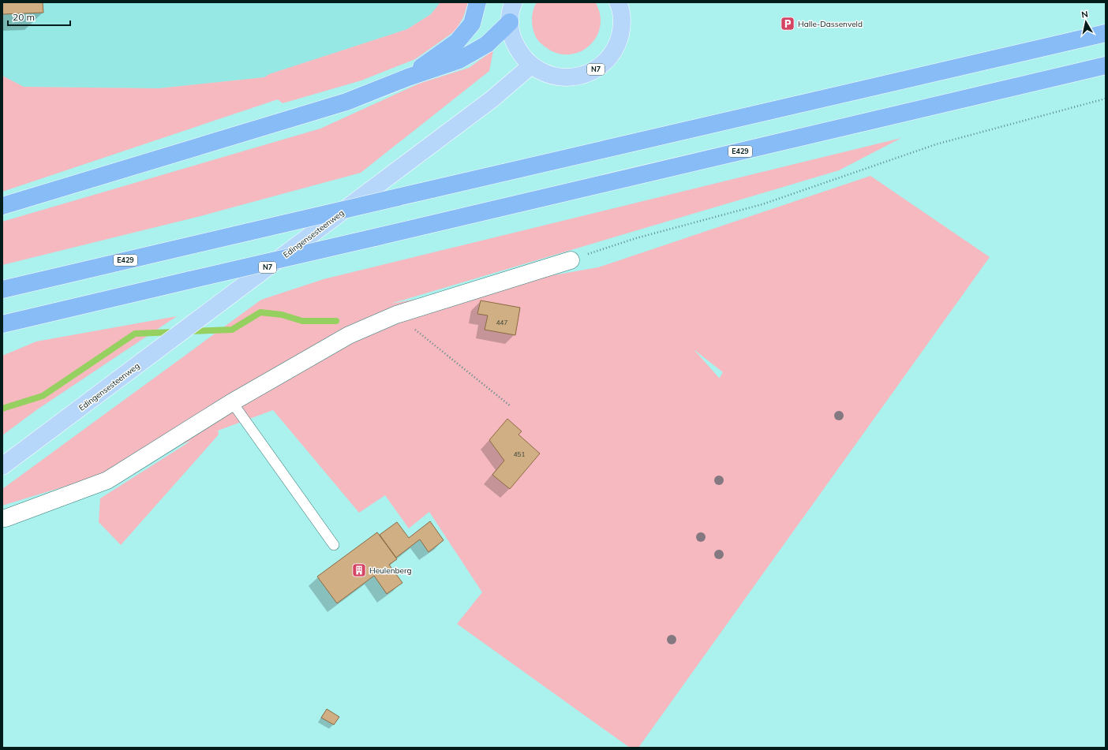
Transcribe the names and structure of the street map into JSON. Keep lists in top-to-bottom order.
{
  "streets": {
    "highway": ["E429"],
    "main road": ["N7", "Edingensesteenweg"]
  },
  "crossings": [
    ["N7", "Edingensesteenweg"]
  ],
  "places": {
    "parking": ["Halle-Dassenveld"],
    "building": ["Heulenberg"]
  },
  "house_numbers": ["447", "451"],
  "scale_bar": "20 m",
  "north": "top"
}
